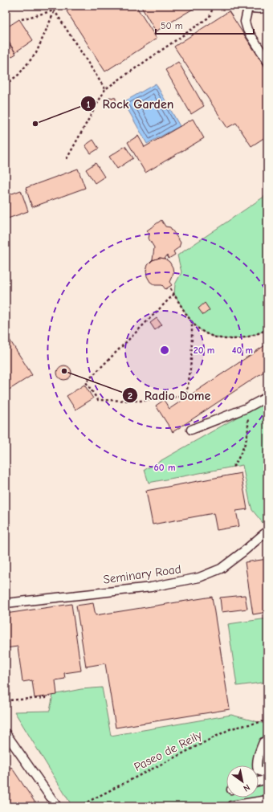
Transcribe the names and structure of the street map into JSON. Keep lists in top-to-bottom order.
{
  "streets": {
    "lane": ["Seminary Road"],
    "path": ["Paseo de Reily"]
  },
  "places": ["Rock Garden", "Radio Dome"],
  "scale_bar": "50 m",
  "north": "bottom right",
  "rings": ["20 m", "40 m", "60 m"]
}
